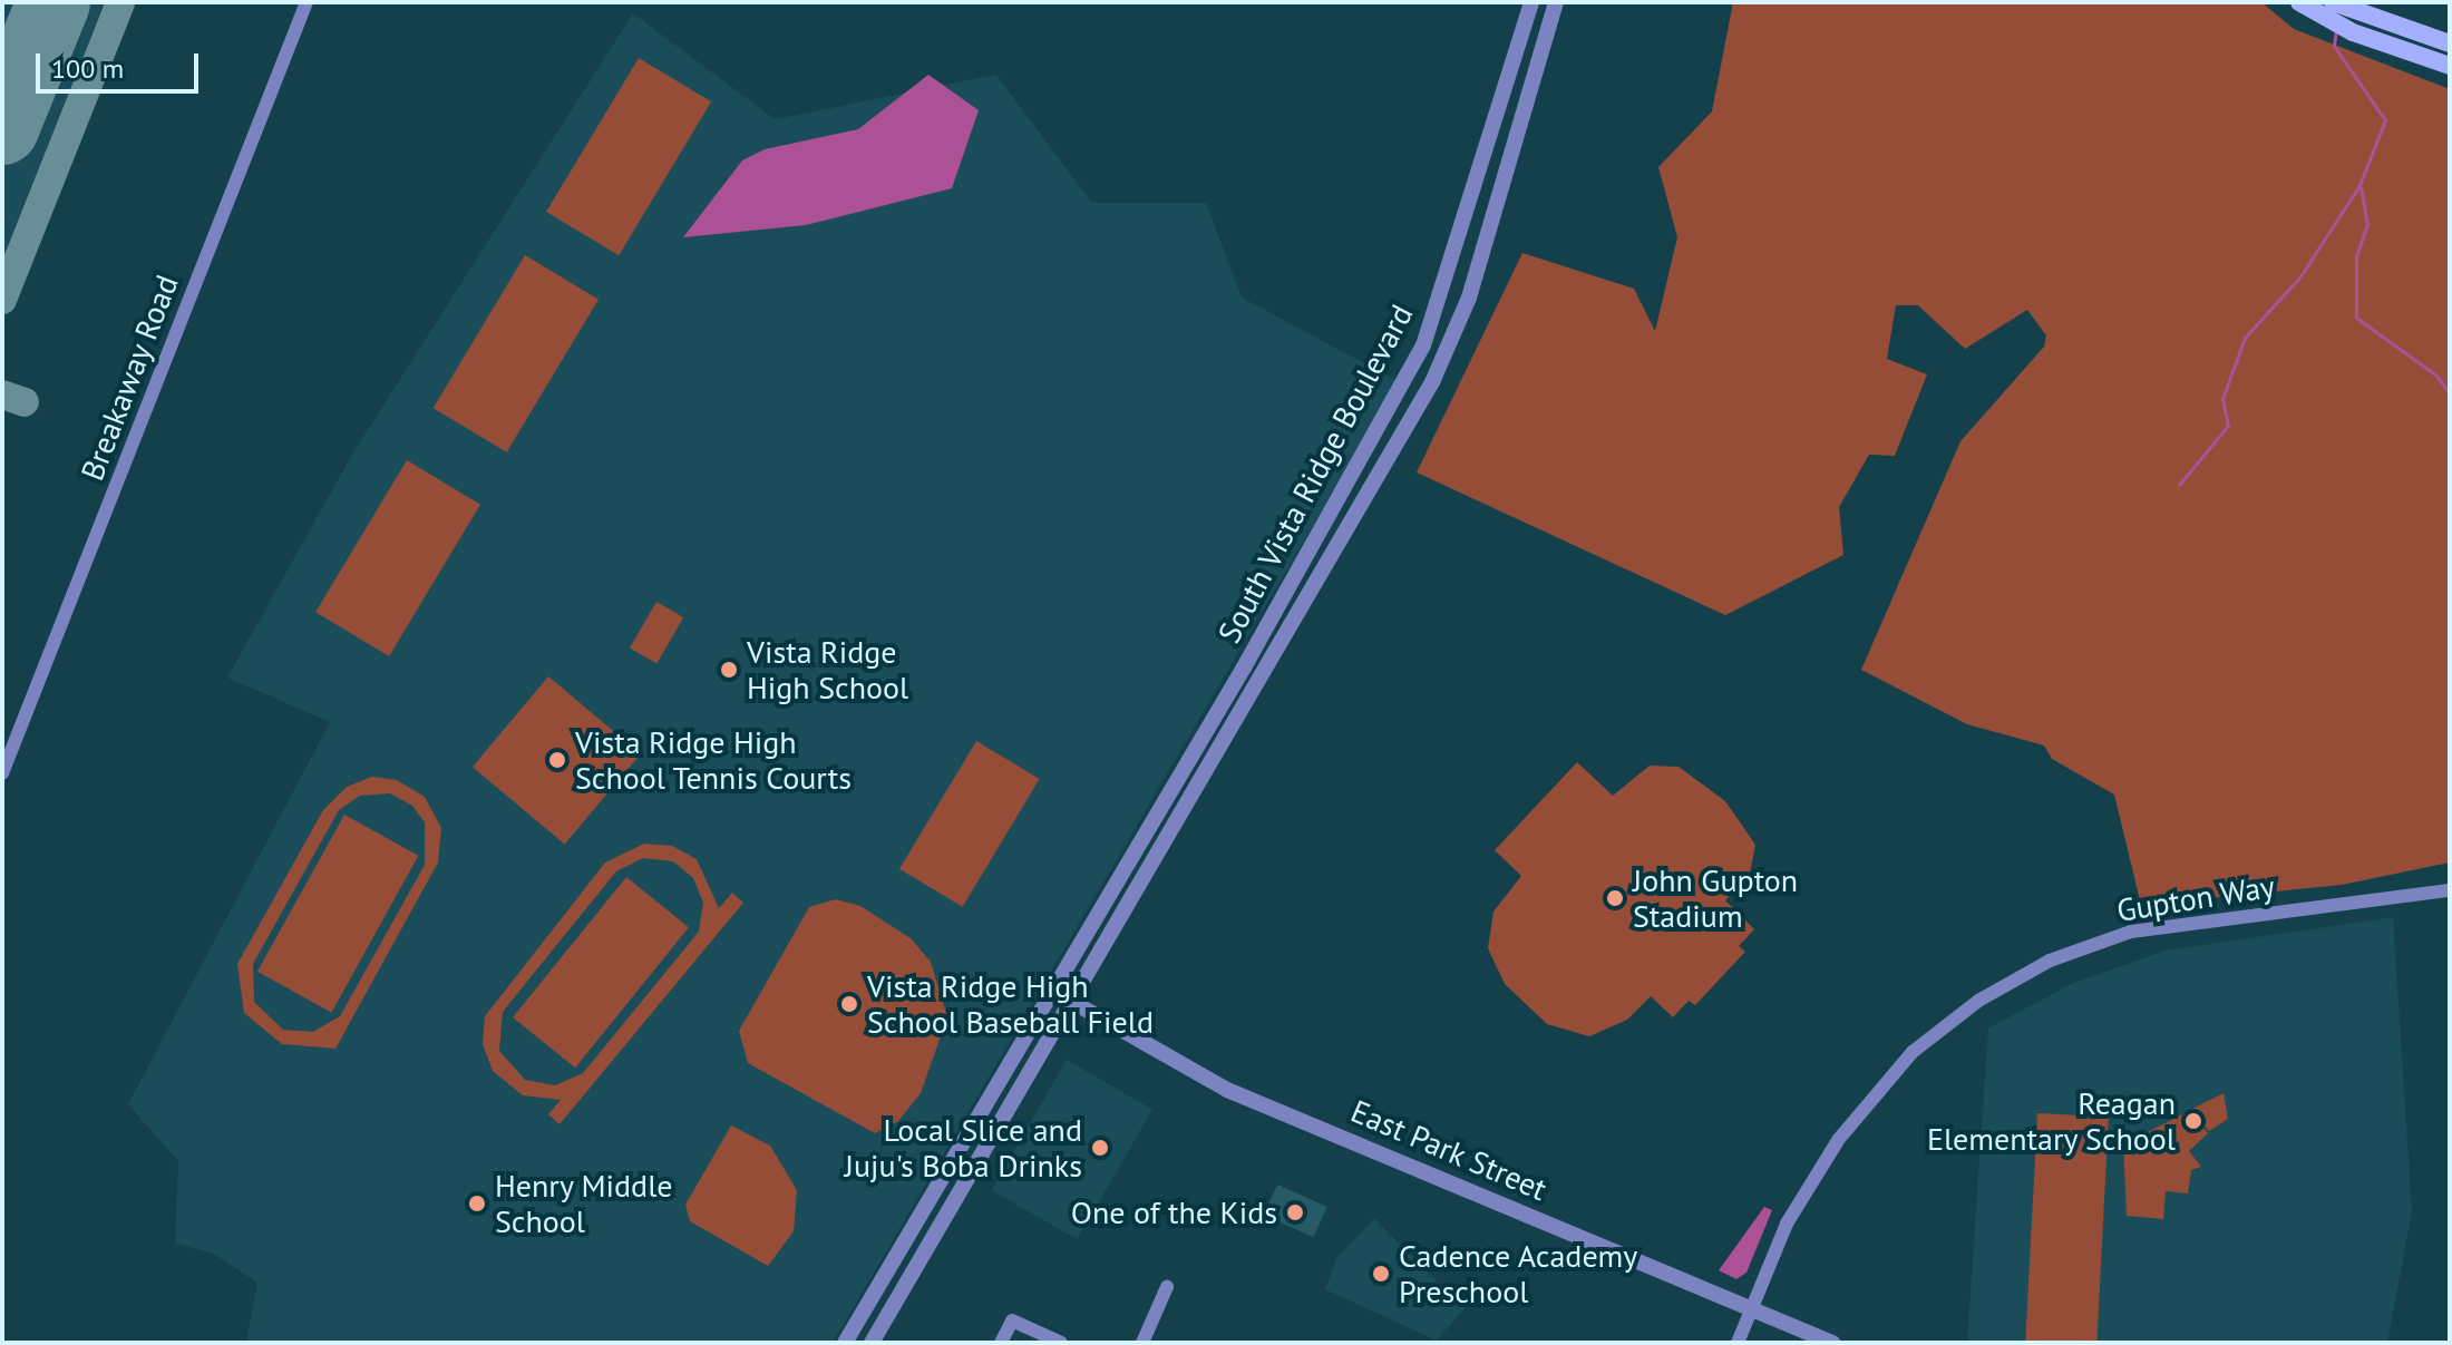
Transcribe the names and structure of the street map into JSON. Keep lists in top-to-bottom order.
{
  "streets": {
    "street": [
      "Breakaway Road",
      "South Vista Ridge Boulevard",
      "Gupton Way",
      "East Park Street"
    ]
  },
  "crossings": [
    ["South Vista Ridge Boulevard", "East Park Street"],
    ["Gupton Way", "East Park Street"]
  ],
  "places": [
    "Vista Ridge High School",
    "Vista Ridge High School Tennis Courts",
    "John Gupton Stadium",
    "Vista Ridge High School Baseball Field",
    "Reagan Elementary School",
    "Local Slice and Juju's Boba Drinks",
    "Henry Middle School",
    "One of the Kids",
    "Cadence Academy Preschool"
  ],
  "scale_bar": "100 m"
}
